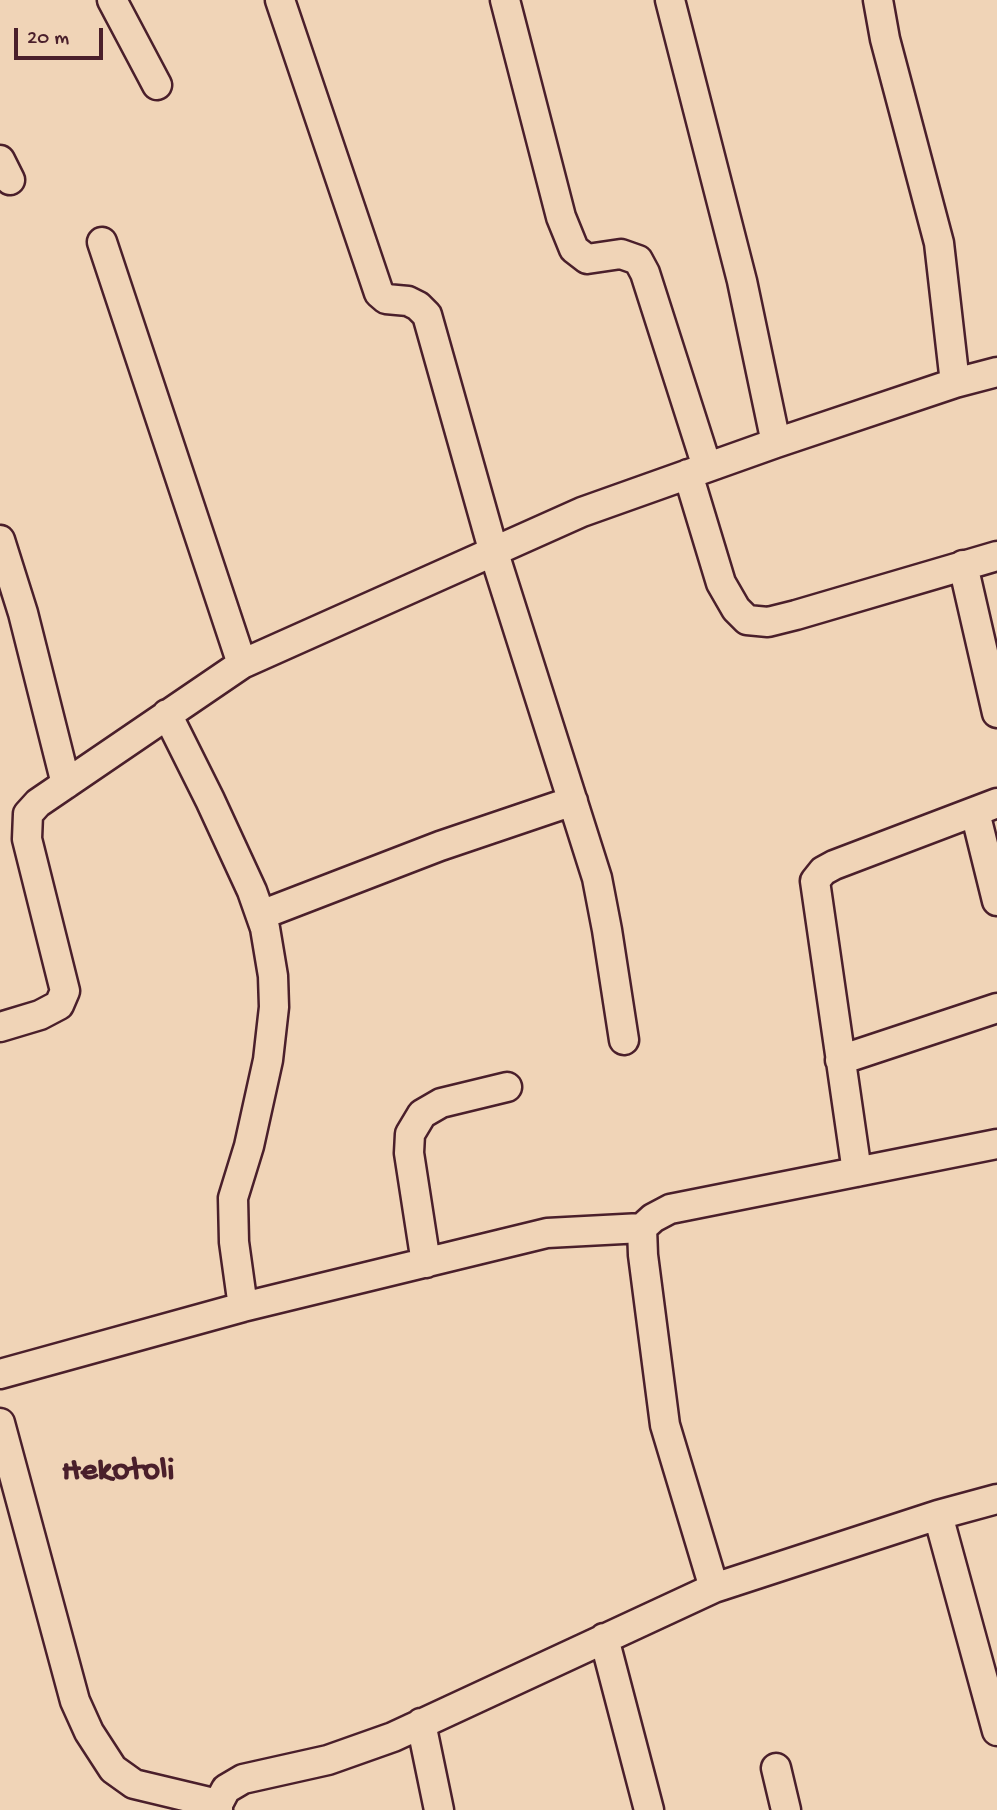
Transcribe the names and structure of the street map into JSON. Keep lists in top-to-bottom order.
{
  "districts": ["Hekotoli"],
  "scale_bar": "20 m"
}
